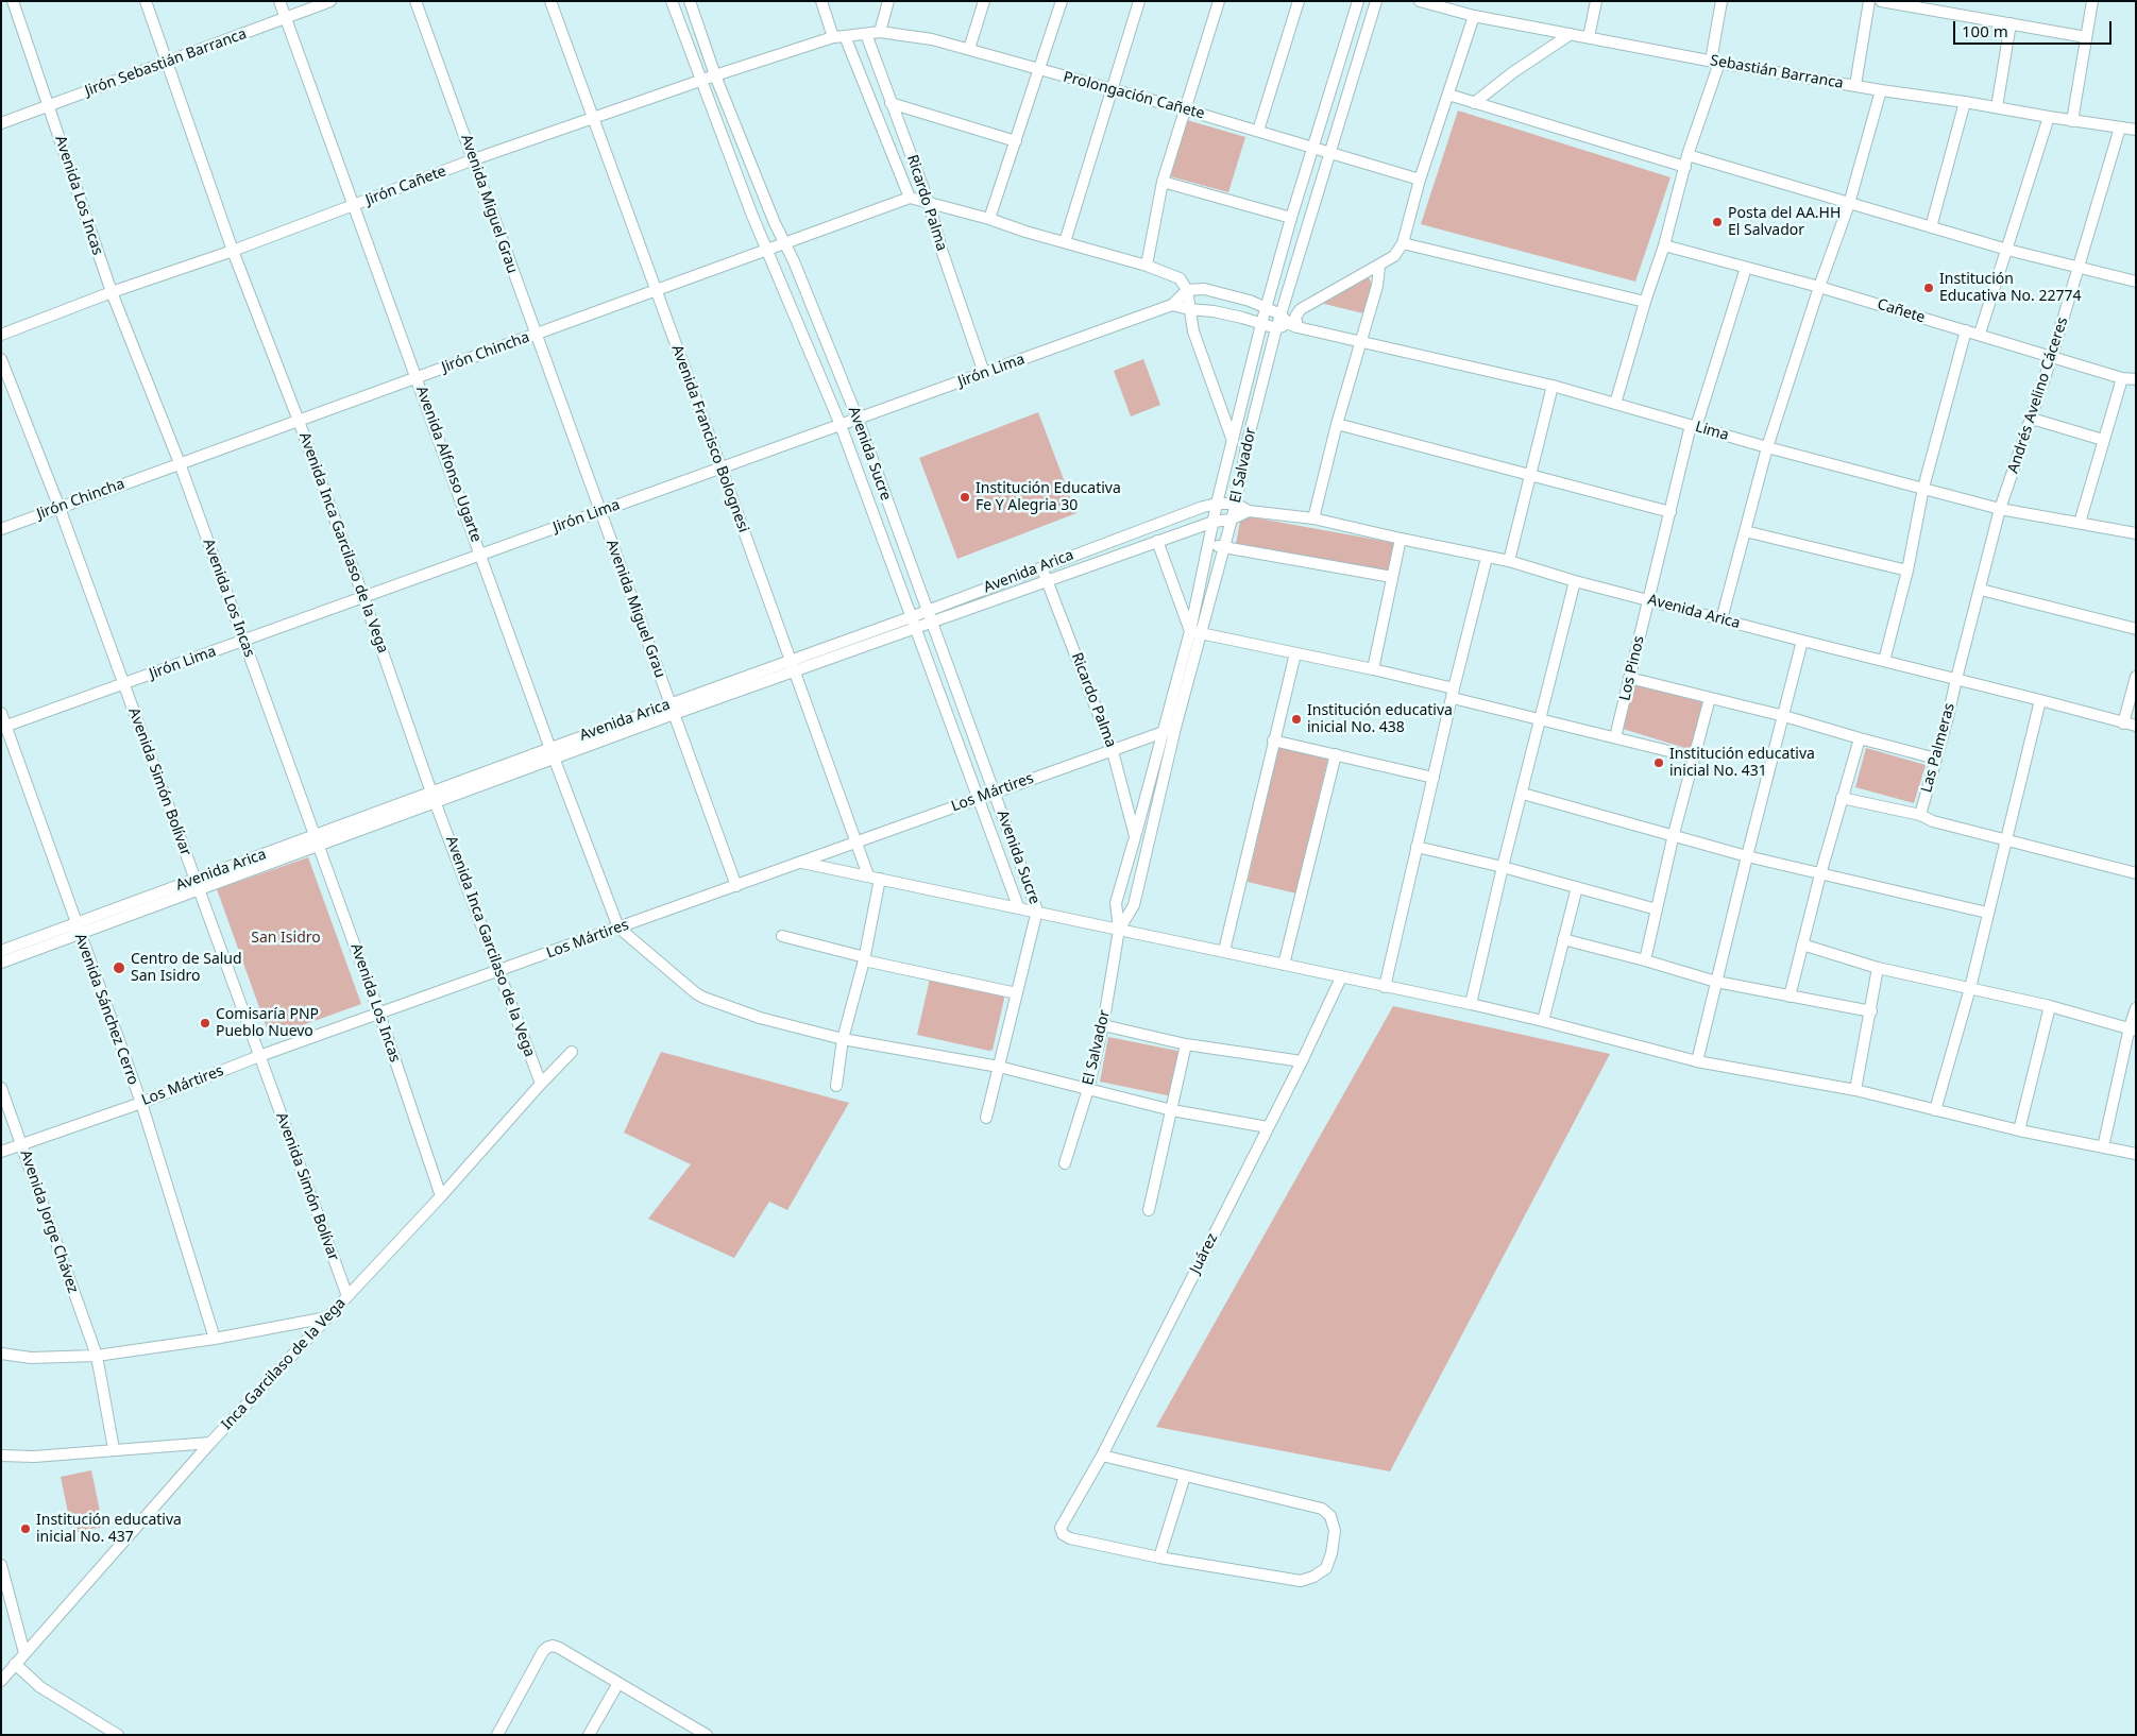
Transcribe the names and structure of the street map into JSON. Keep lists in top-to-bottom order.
{
  "streets": {
    "street": [
      "Jirón Sebastián Barranca",
      "Sebastián Barranca",
      "Prolongación Cañete",
      "Jirón Cañete",
      "Avenida Los Incas",
      "Ricardo Palma",
      "Avenida Miguel Grau",
      "Cañete",
      "Jirón Chincha",
      "Jirón Lima",
      "Andrés Avelino Cáceres",
      "Lima",
      "Avenida Francisco Bolognesi",
      "Avenida Sucre",
      "Avenida Alfonso Ugarte",
      "El Salvador",
      "Avenida Inca Garcilaso de la Vega",
      "Avenida Arica",
      "Los Pinos",
      "Las Palmeras",
      "Avenida Simón Bolívar",
      "Los Mártires",
      "Avenida Sánchez Cerro",
      "Avenida Jorge Chávez",
      "Juárez",
      "Inca Garcilaso de la Vega"
    ]
  },
  "crossings": [
    ["Jirón Sebastián Barranca", "Avenida Los Incas"],
    ["Jirón Sebastián Barranca", "Avenida Alfonso Ugarte"],
    ["Jirón Sebastián Barranca", "Avenida Inca Garcilaso de la Vega"],
    ["Sebastián Barranca", "Andrés Avelino Cáceres"],
    ["Prolongación Cañete", "Jirón Cañete"],
    ["Prolongación Cañete", "Ricardo Palma"],
    ["Prolongación Cañete", "El Salvador"],
    ["Jirón Cañete", "Avenida Los Incas"],
    ["Jirón Cañete", "Ricardo Palma"],
    ["Jirón Cañete", "Avenida Miguel Grau"],
    ["Jirón Cañete", "Avenida Francisco Bolognesi"],
    ["Jirón Cañete", "Avenida Sucre"],
    ["Jirón Cañete", "Avenida Alfonso Ugarte"],
    ["Jirón Cañete", "Avenida Inca Garcilaso de la Vega"],
    ["Avenida Los Incas", "Jirón Chincha"],
    ["Avenida Los Incas", "Jirón Lima"],
    ["Avenida Los Incas", "Avenida Arica"],
    ["Avenida Los Incas", "Los Mártires"],
    ["Avenida Los Incas", "Inca Garcilaso de la Vega"],
    ["Ricardo Palma", "Jirón Chincha"],
    ["Ricardo Palma", "Jirón Lima"],
    ["Ricardo Palma", "El Salvador"],
    ["Ricardo Palma", "Avenida Arica"],
    ["Ricardo Palma", "Los Mártires"],
    ["Avenida Miguel Grau", "Jirón Chincha"],
    ["Avenida Miguel Grau", "Jirón Lima"],
    ["Avenida Miguel Grau", "Avenida Arica"],
    ["Avenida Miguel Grau", "Los Mártires"],
    ["Cañete", "Andrés Avelino Cáceres"],
    ["Cañete", "Los Pinos"],
    ["Jirón Chincha", "Avenida Francisco Bolognesi"],
    ["Jirón Chincha", "Avenida Sucre"],
    ["Jirón Chincha", "Avenida Alfonso Ugarte"],
    ["Jirón Chincha", "Avenida Inca Garcilaso de la Vega"],
    ["Jirón Chincha", "Avenida Simón Bolívar"],
    ["Jirón Lima", "Avenida Francisco Bolognesi"],
    ["Jirón Lima", "Avenida Sucre"],
    ["Jirón Lima", "Avenida Alfonso Ugarte"],
    ["Jirón Lima", "Avenida Inca Garcilaso de la Vega"],
    ["Jirón Lima", "Avenida Simón Bolívar"],
    ["Jirón Lima", "Avenida Sánchez Cerro"],
    ["Andrés Avelino Cáceres", "Lima"],
    ["Andrés Avelino Cáceres", "Las Palmeras"],
    ["Lima", "Los Pinos"],
    ["Avenida Francisco Bolognesi", "Avenida Arica"],
    ["Avenida Francisco Bolognesi", "Los Mártires"],
    ["Avenida Sucre", "Avenida Arica"],
    ["Avenida Sucre", "Los Mártires"],
    ["Avenida Alfonso Ugarte", "Avenida Arica"],
    ["Avenida Alfonso Ugarte", "Los Mártires"],
    ["El Salvador", "Avenida Arica"],
    ["El Salvador", "Los Mártires"],
    ["Avenida Inca Garcilaso de la Vega", "Avenida Arica"],
    ["Avenida Inca Garcilaso de la Vega", "Los Mártires"],
    ["Avenida Inca Garcilaso de la Vega", "Inca Garcilaso de la Vega"],
    ["Avenida Arica", "Los Pinos"],
    ["Avenida Arica", "Las Palmeras"],
    ["Avenida Arica", "Avenida Simón Bolívar"],
    ["Avenida Arica", "Avenida Sánchez Cerro"],
    ["Avenida Simón Bolívar", "Los Mártires"],
    ["Avenida Simón Bolívar", "Inca Garcilaso de la Vega"],
    ["Los Mártires", "Avenida Sánchez Cerro"],
    ["Los Mártires", "Avenida Jorge Chávez"]
  ],
  "parks": ["San Isidro"],
  "places": [
    "Posta del AA.HH El Salvador",
    "Institución Educativa No. 22774",
    "Institución Educativa Fe Y Alegria 30",
    "Institución educativa inicial No. 438",
    "Institución educativa inicial No. 431",
    "Centro de Salud San Isidro",
    "Comisaría PNP Pueblo Nuevo",
    "Institución educativa inicial No. 437"
  ],
  "scale_bar": "100 m"
}
